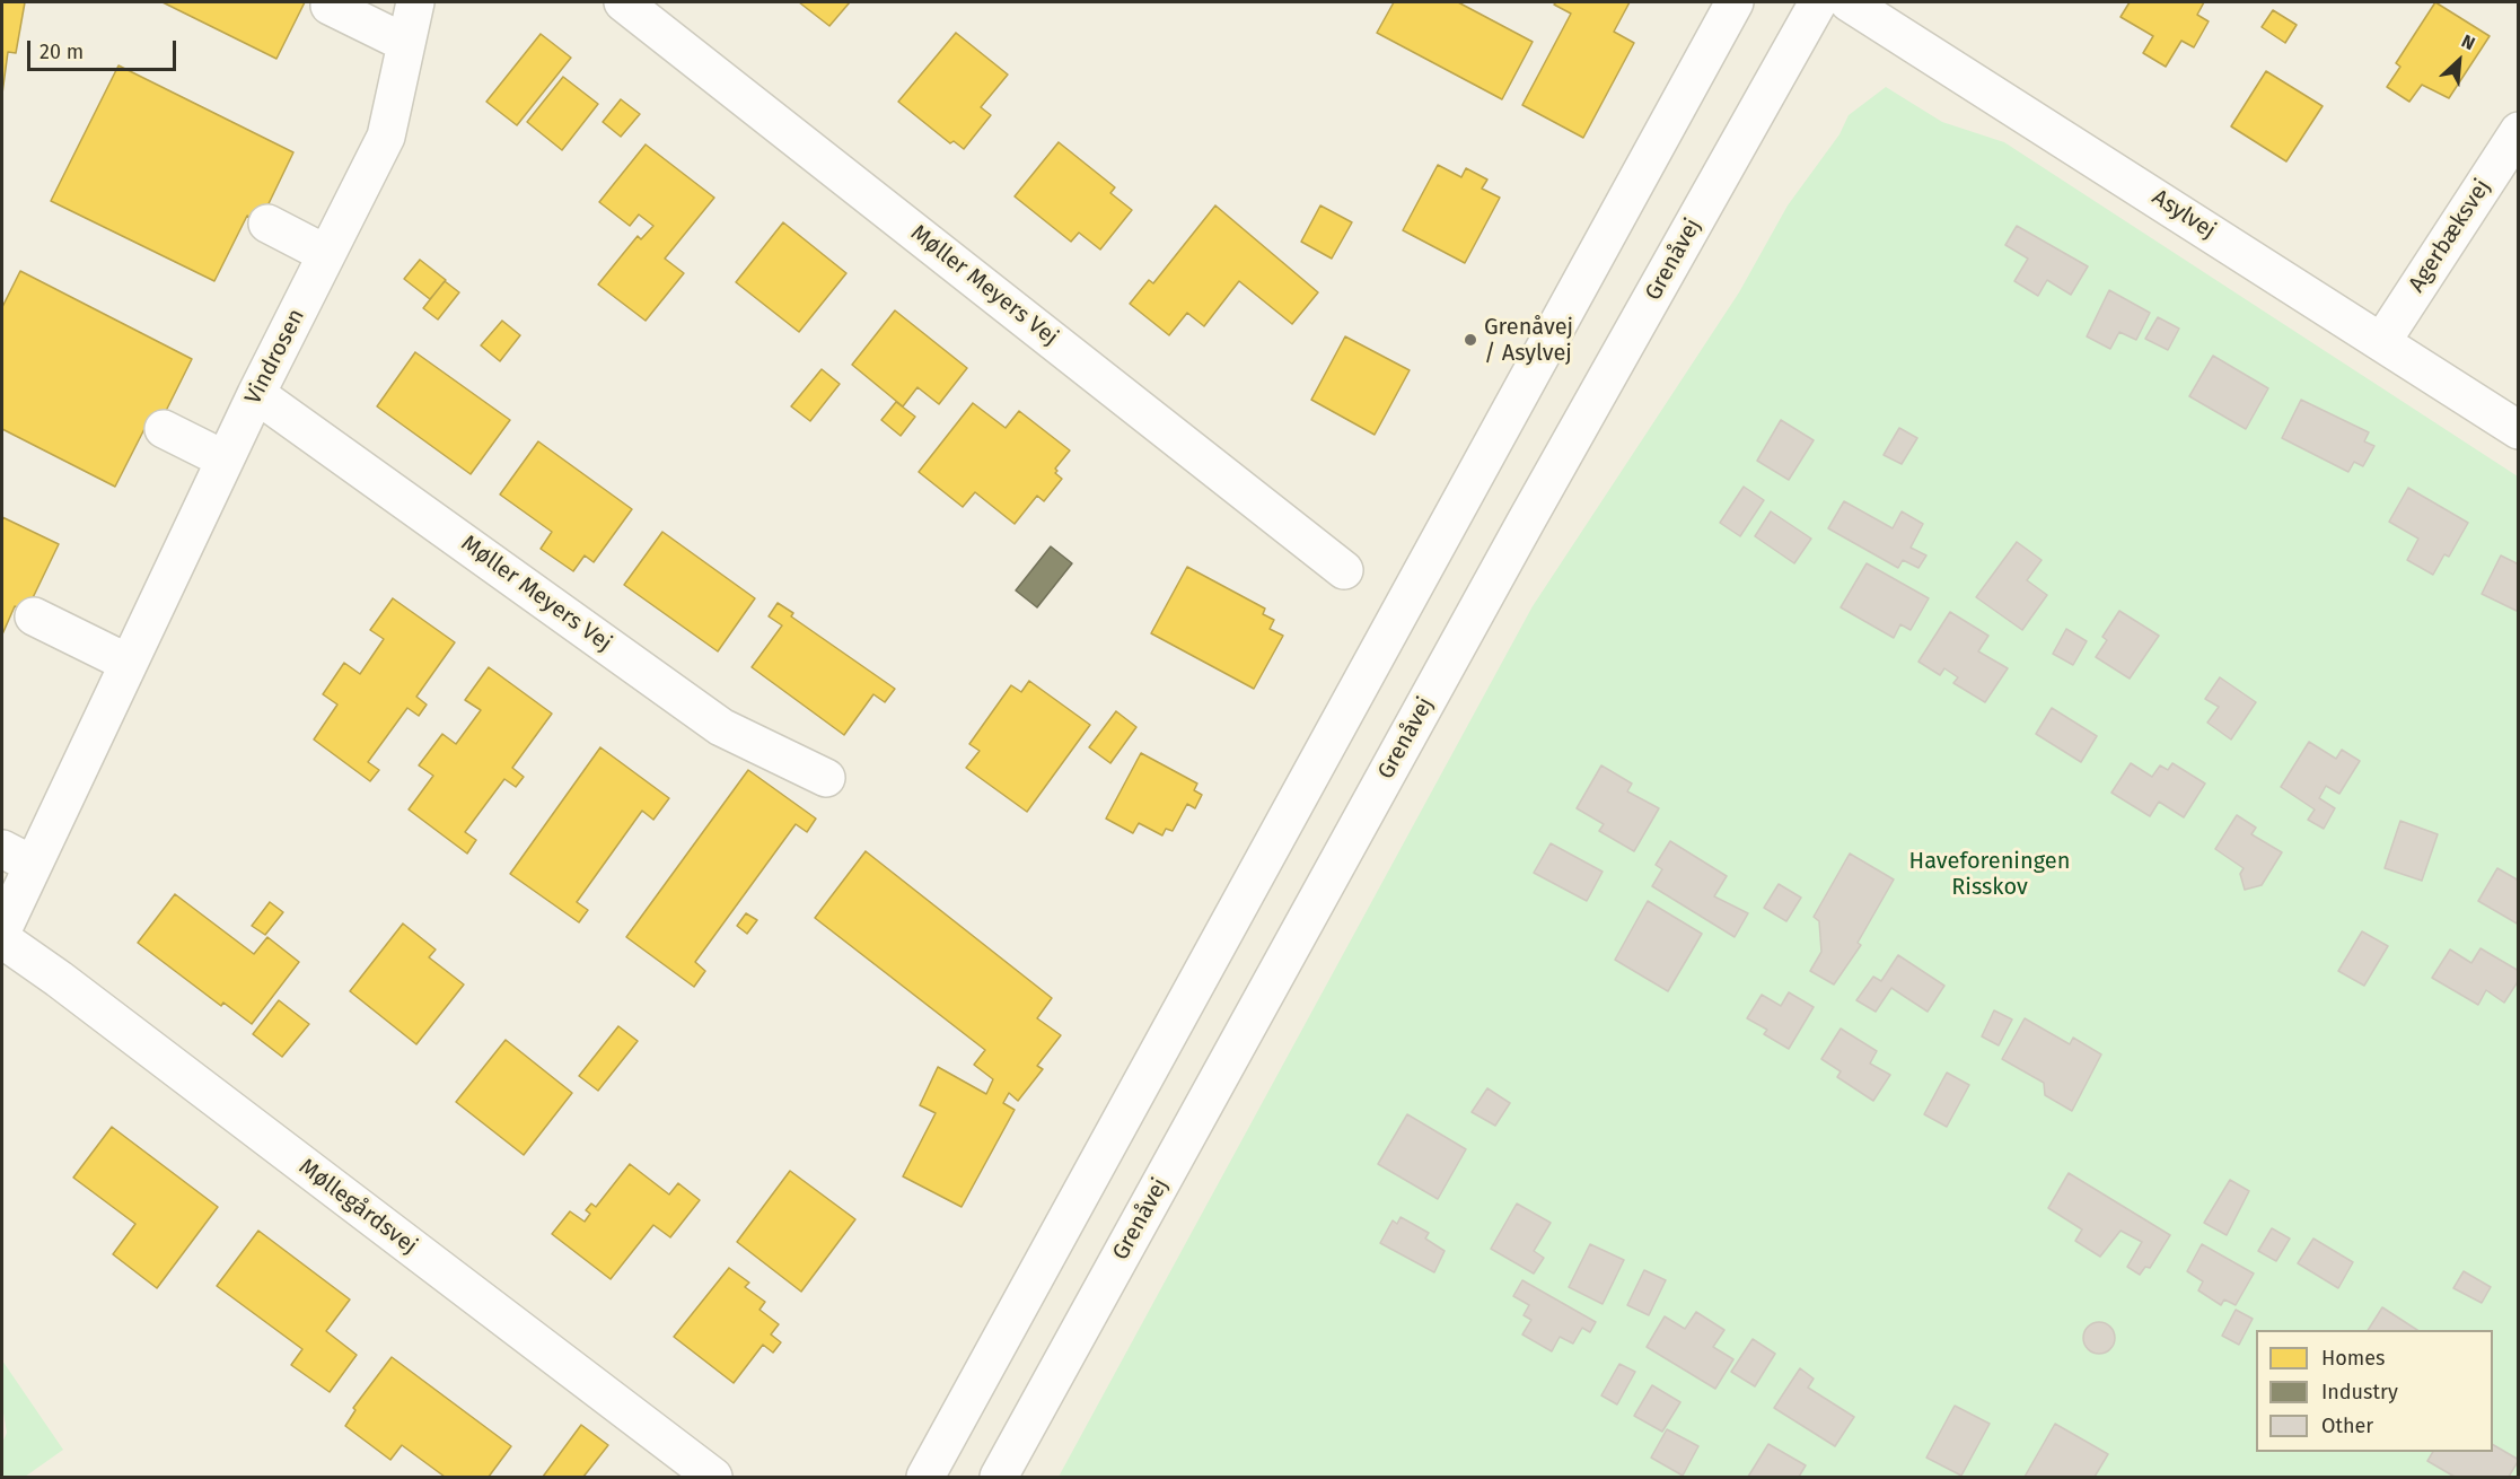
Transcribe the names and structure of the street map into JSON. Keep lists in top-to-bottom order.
{
  "streets": {
    "street": [
      "Asylvej",
      "Agerbæksvej",
      "Grenåvej",
      "Møller Meyers Vej",
      "Vindrosen",
      "Møllegårdsvej"
    ]
  },
  "crossings": [
    ["Asylvej", "Agerbæksvej"],
    ["Møller Meyers Vej", "Vindrosen"]
  ],
  "parks": ["Haveforeningen Risskov"],
  "places": ["Grenåvej / Asylvej"],
  "legend": ["Homes", "Industry", "Other"],
  "scale_bar": "20 m",
  "north": "top right"
}
